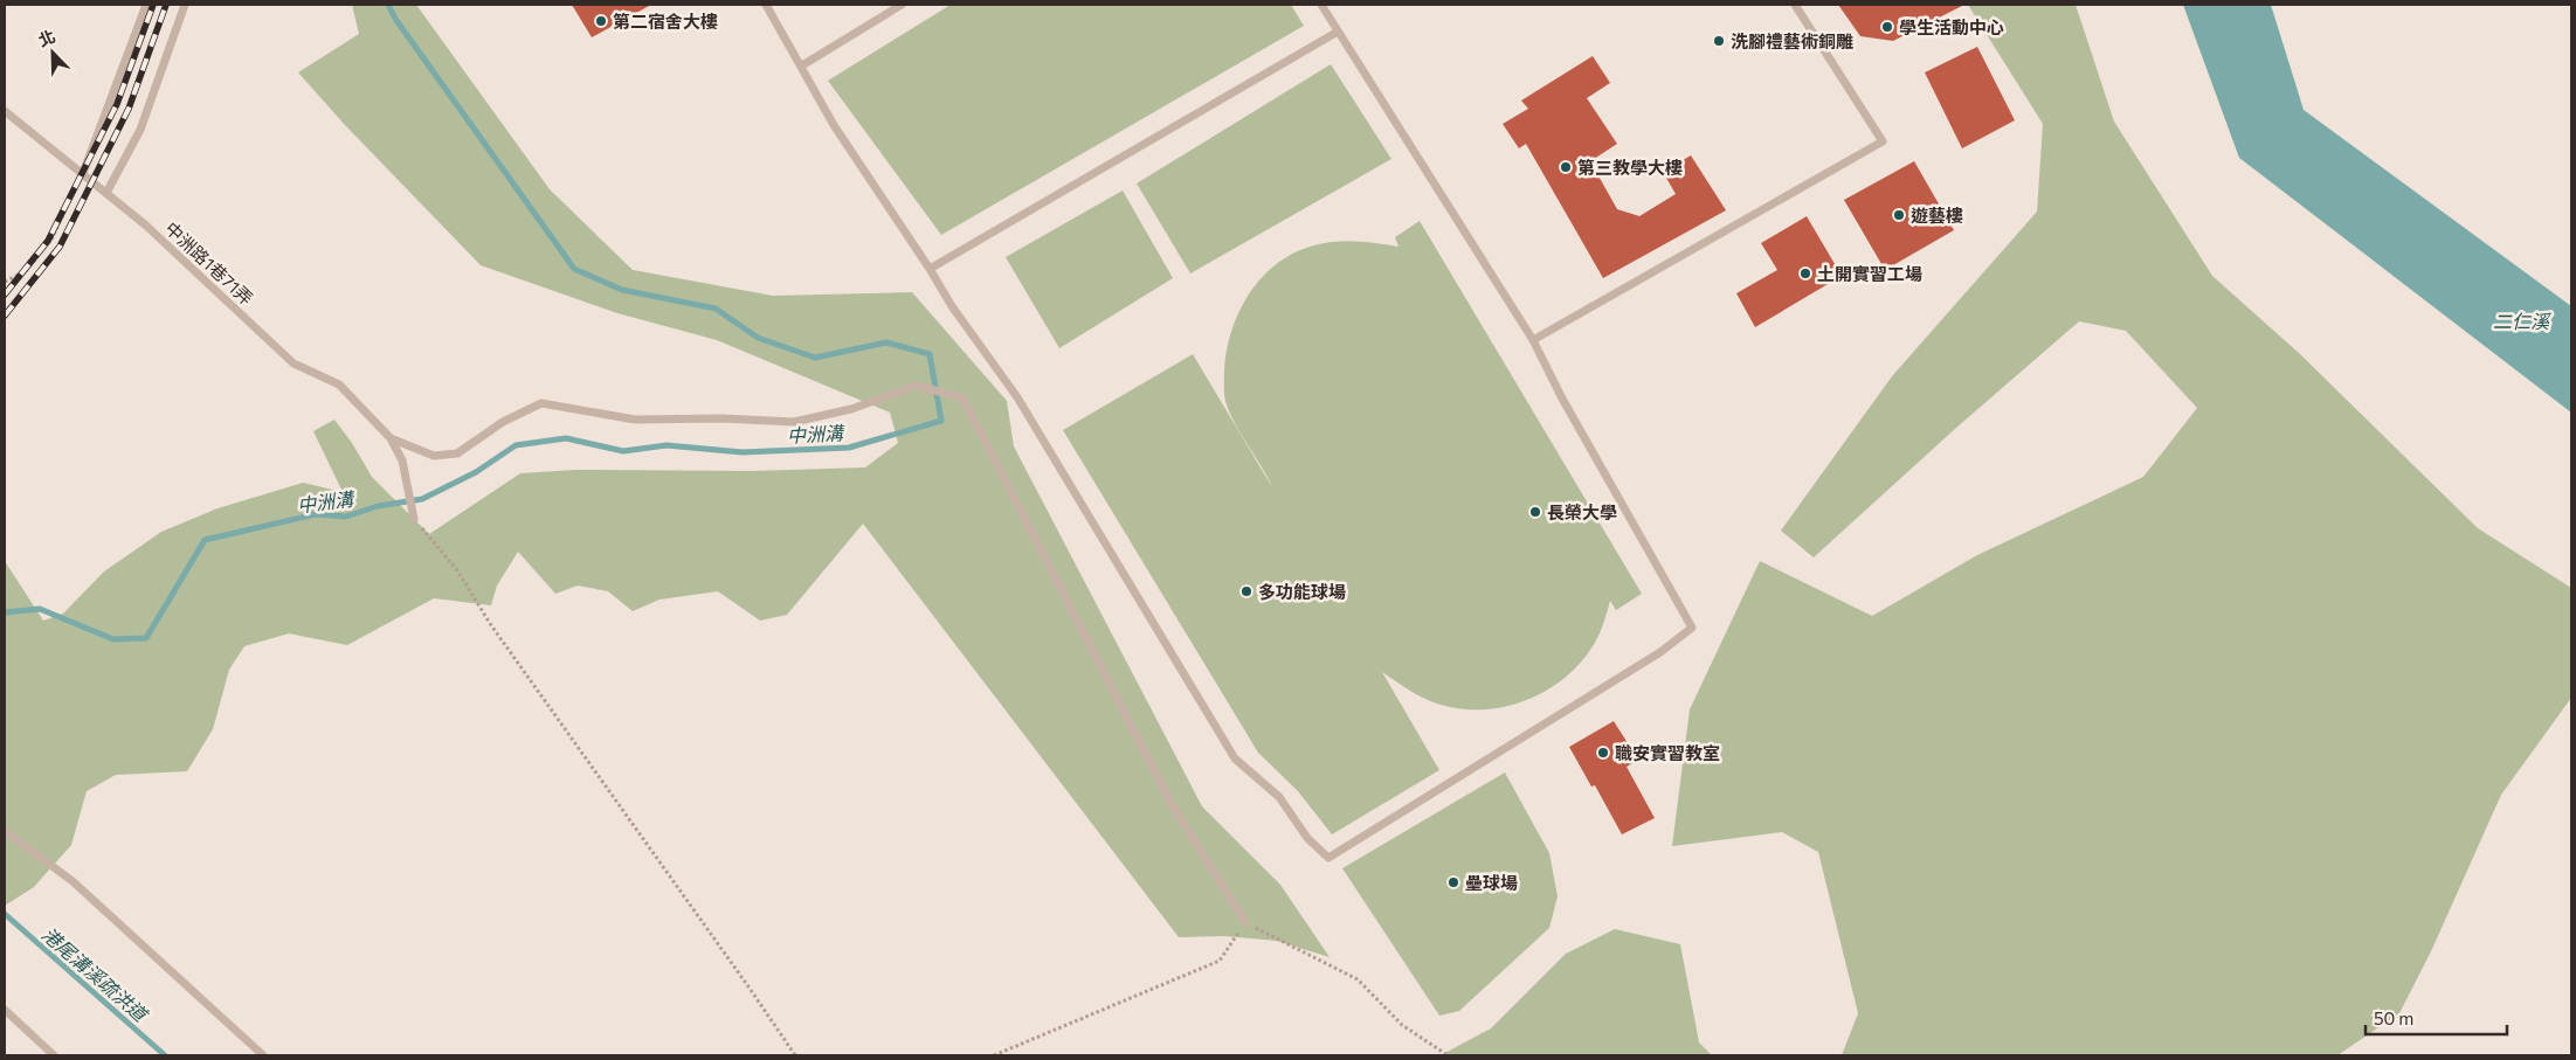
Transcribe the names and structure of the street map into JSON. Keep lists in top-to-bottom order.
{
  "streets": {
    "lane": ["中洲路1巷71弄"]
  },
  "water": ["二仁溪", "中洲溝", "港尾溝溪疏洪道"],
  "places": [
    "第二宿舍大樓",
    "學生活動中心",
    "洗腳禮藝術銅雕",
    "第三教學大樓",
    "遊藝樓",
    "土開實習工場",
    "長榮大學",
    "多功能球場",
    "職安實習教室",
    "壘球場"
  ],
  "scale_bar": "50 m",
  "north": "top left"
}
